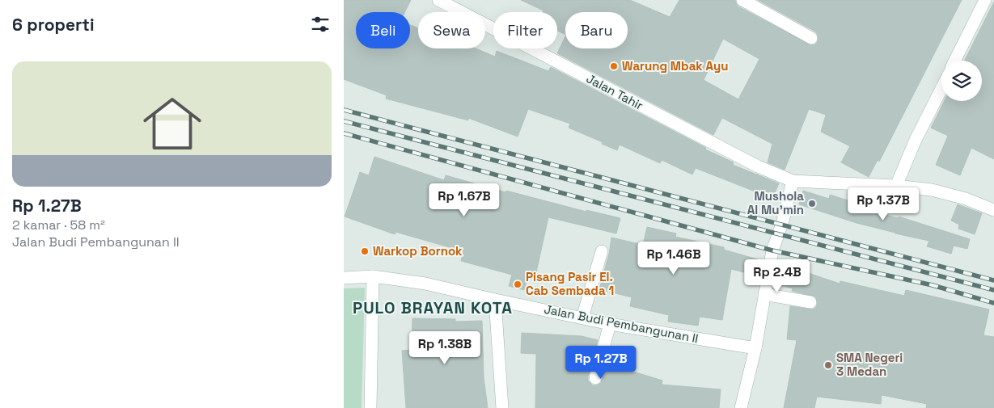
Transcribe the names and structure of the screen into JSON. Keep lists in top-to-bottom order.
{
  "streets": {
    "street": ["Jalan Tahir", "Jalan Budi Pembangunan II"]
  },
  "districts": ["PULO BRAYAN KOTA"],
  "places": [
    "Warung Mbak Ayu",
    "Mushola Al Mu'min",
    "Warkop Bornok",
    "Pisang Pasir El. Cab Sembada 1",
    "SMA Negeri 3 Medan"
  ],
  "page": {
    "heading": "6 properti",
    "chip": [
      "Beli",
      "Sewa",
      "Filter",
      "Baru"
    ],
    "list": [
      {
        "name": "Rp 1.27B",
        "note": "2 kamar · 58 m² · Jalan Budi Pembangunan II"
      }
    ],
    "price": [
      "Rp 1.67B",
      "Rp 1.37B",
      "Rp 1.46B",
      "Rp 2.4B",
      "Rp 1.38B",
      "Rp 1.27B"
    ]
  }
}
